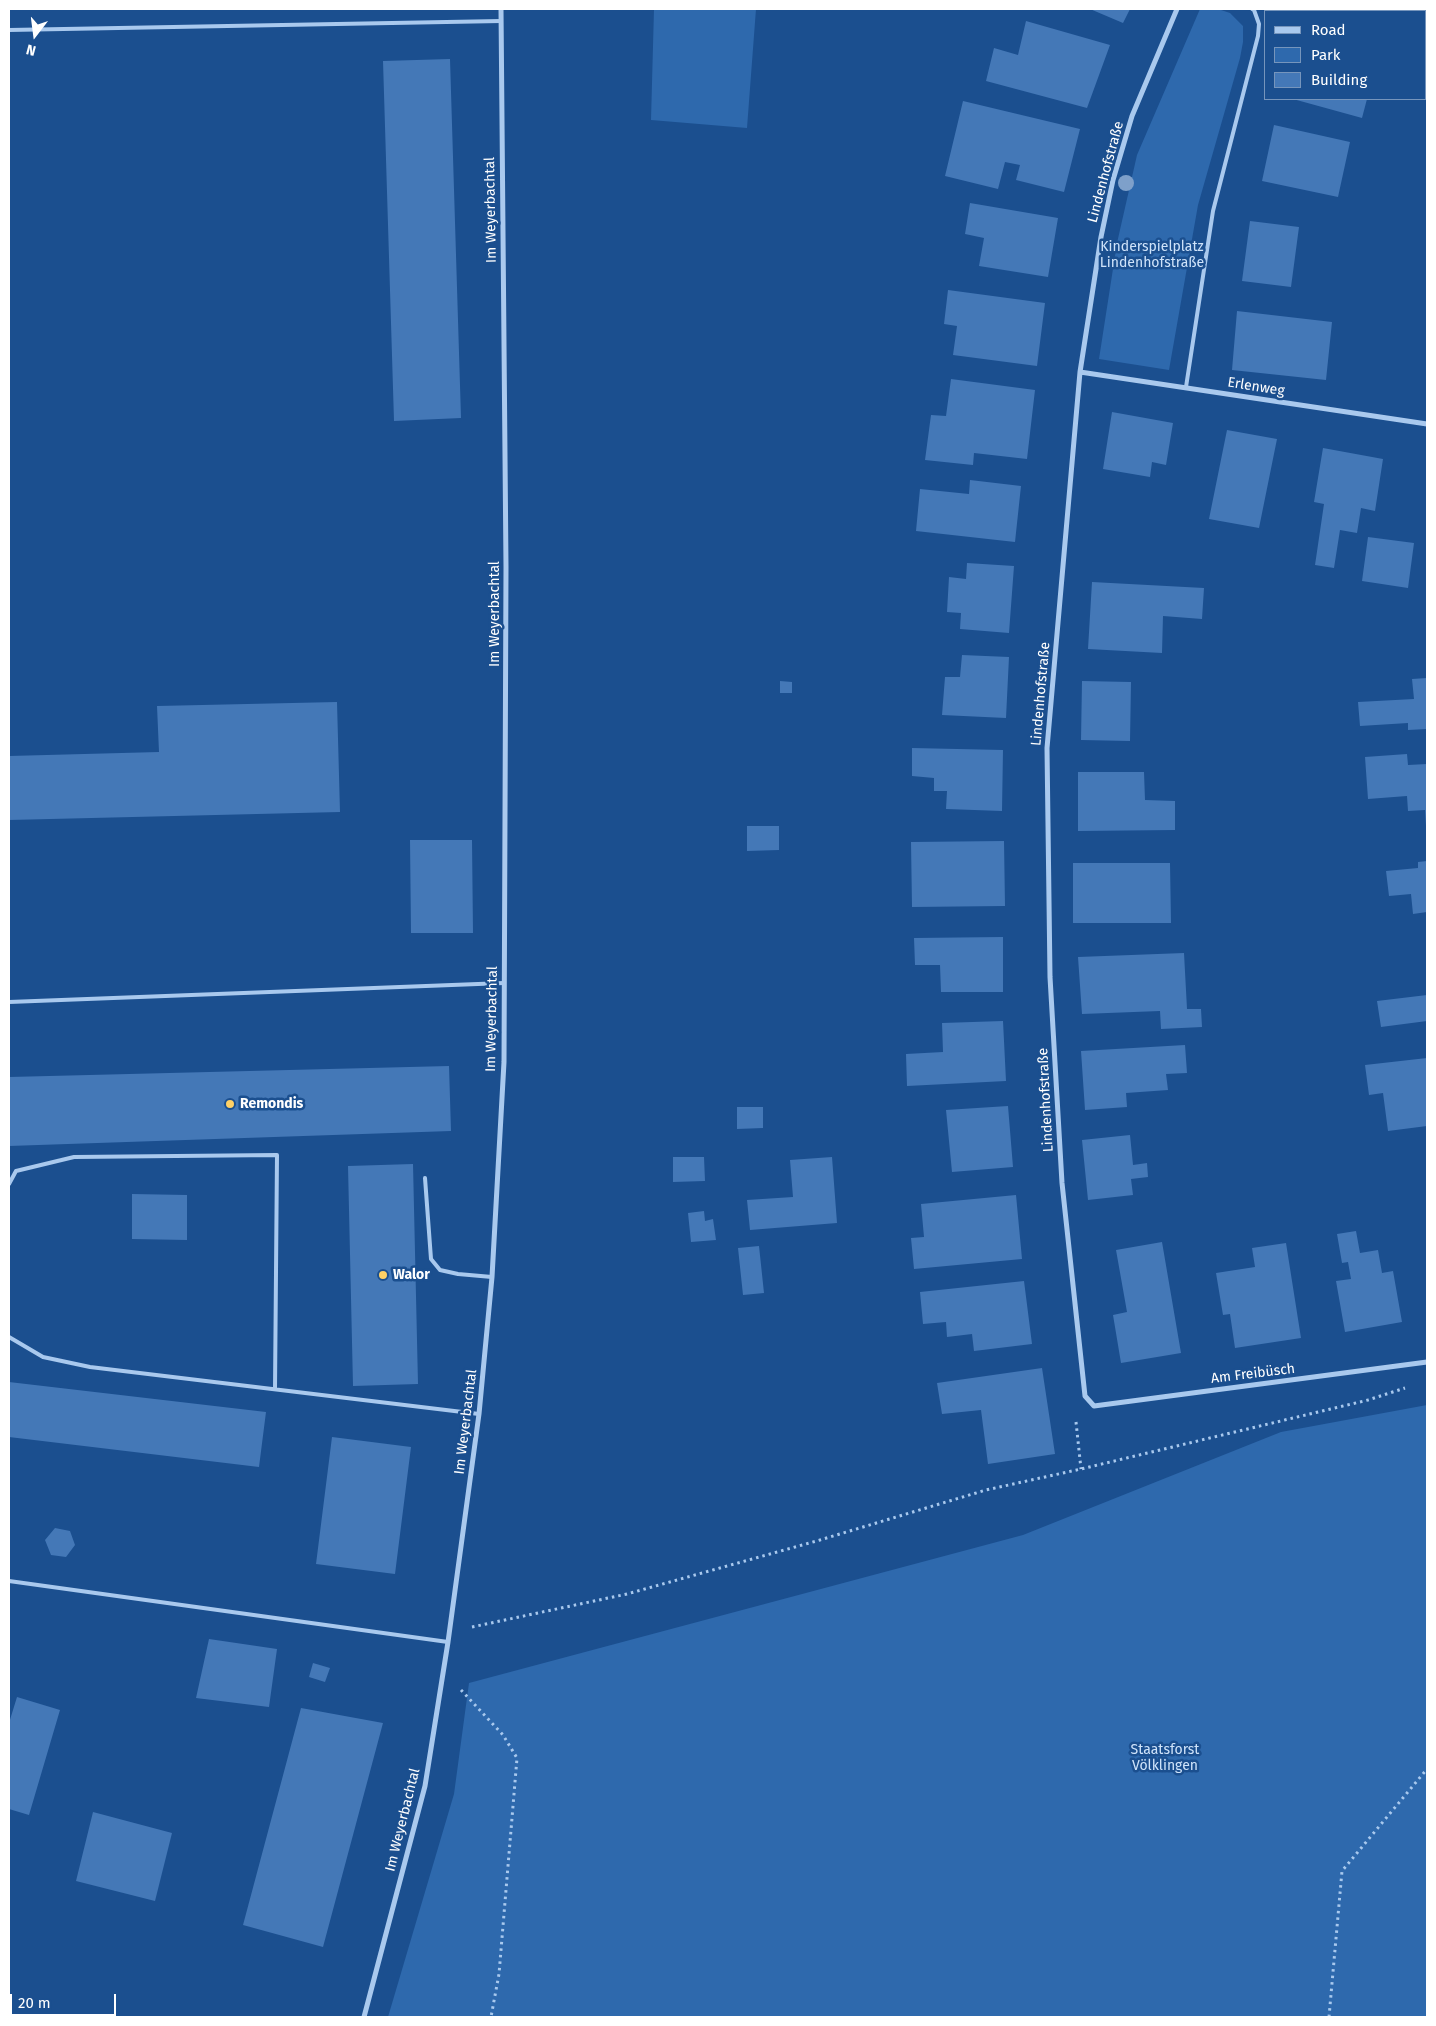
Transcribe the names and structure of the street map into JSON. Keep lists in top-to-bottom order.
{
  "streets": {
    "street": [
      "Lindenhofstraße",
      "Im Weyerbachtal",
      "Erlenweg",
      "Am Freibüsch"
    ]
  },
  "crossings": [
    ["Lindenhofstraße", "Erlenweg"],
    ["Lindenhofstraße", "Am Freibüsch"]
  ],
  "parks": ["Kinderspielplatz Lindenhofstraße", "Staatsforst Völklingen"],
  "places": ["Remondis", "Walor"],
  "legend": ["Road", "Park", "Building"],
  "scale_bar": "20 m",
  "north": "bottom"
}
